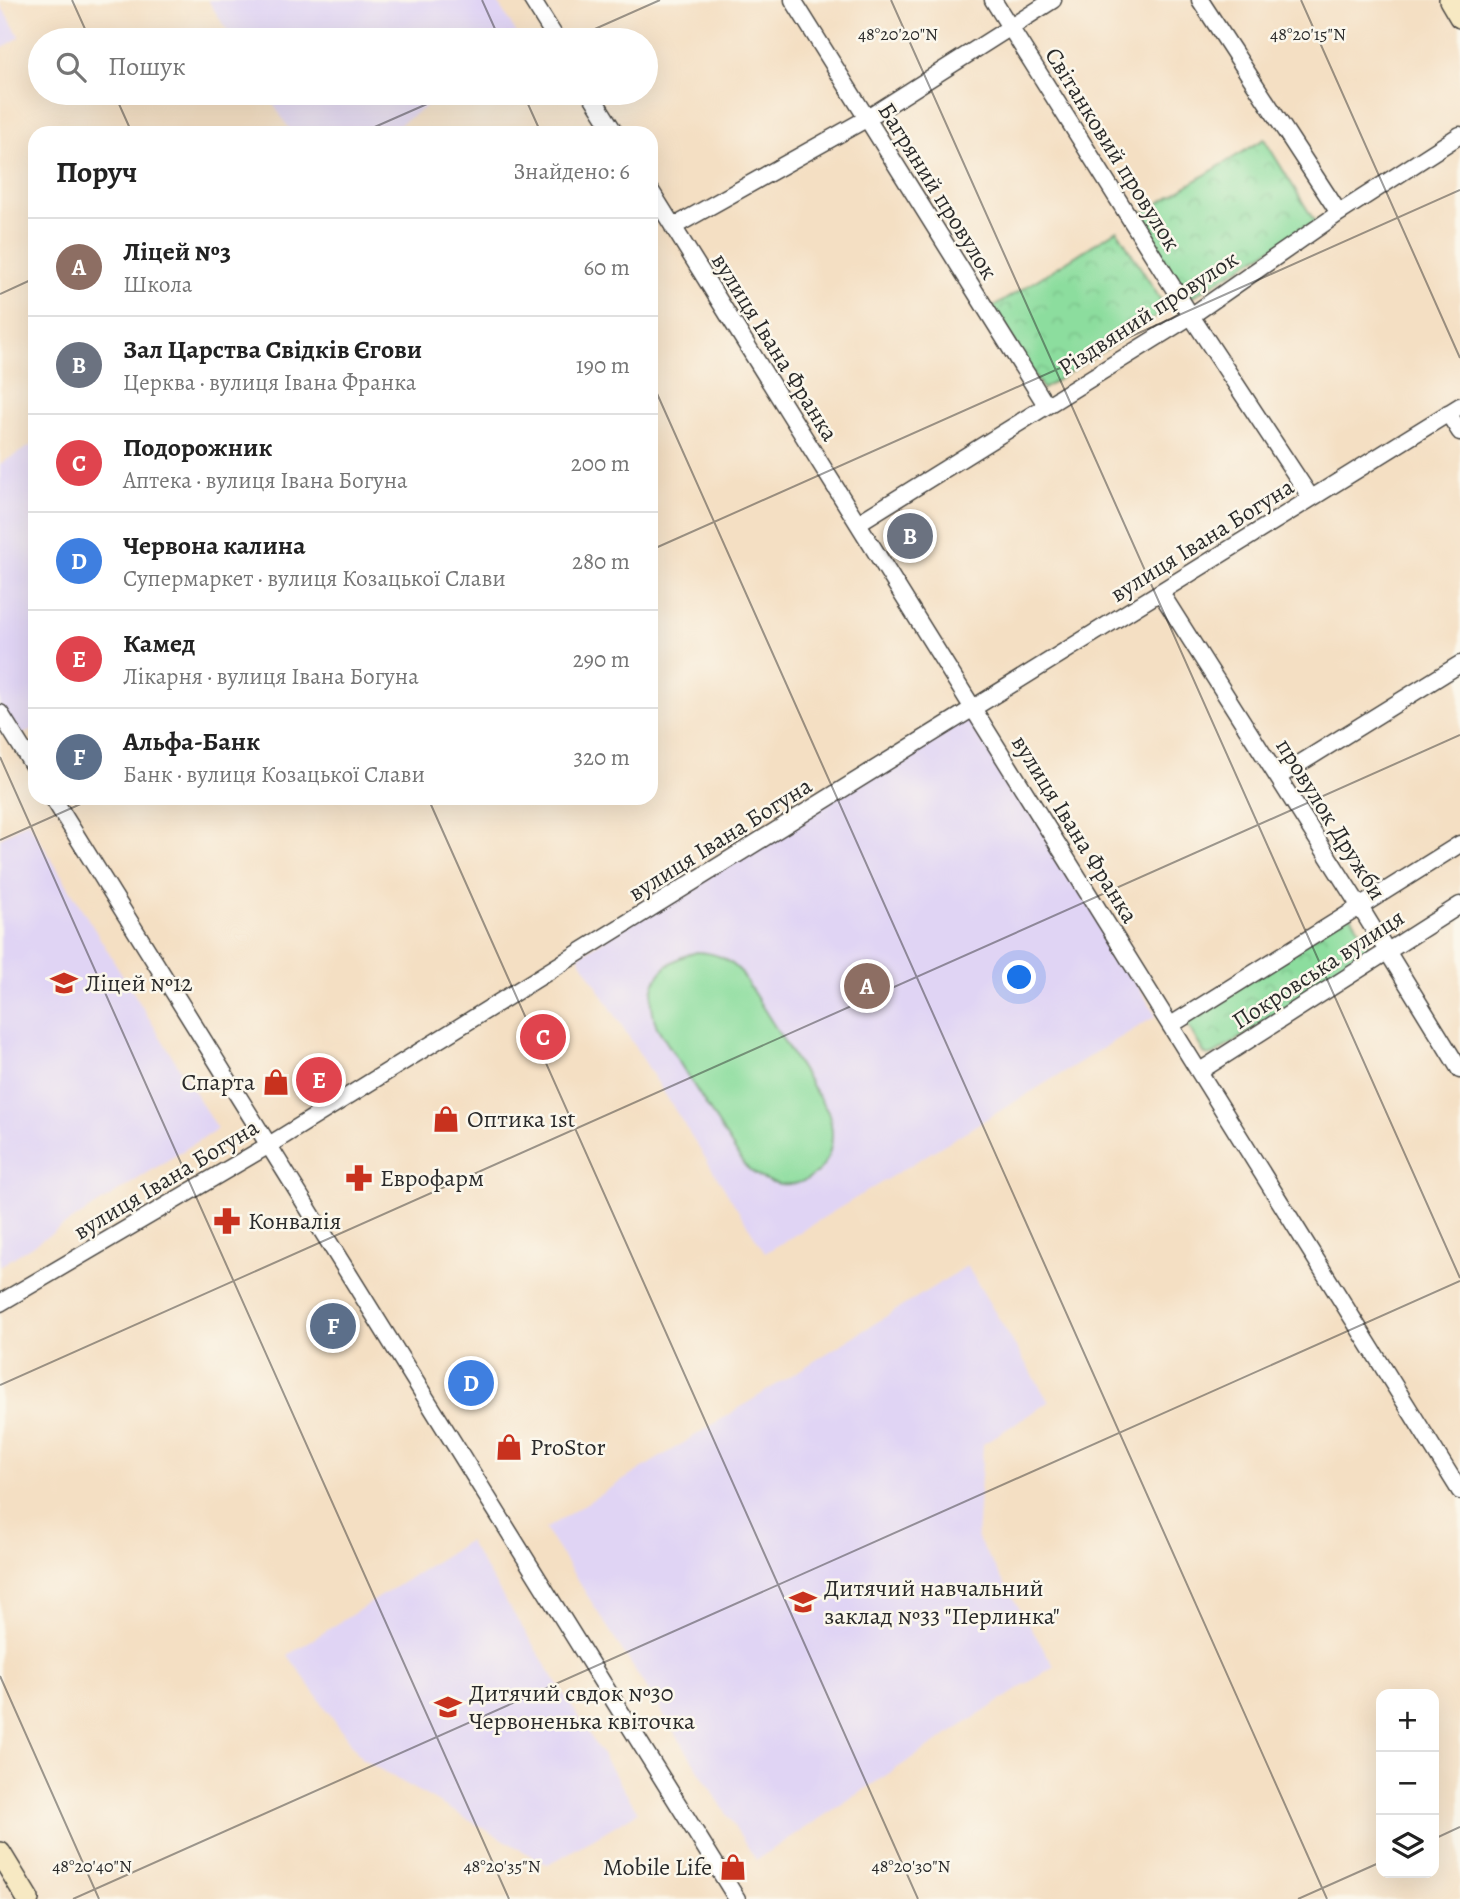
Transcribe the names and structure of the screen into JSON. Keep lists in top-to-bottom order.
{
  "streets": {
    "street": [
      "Світанковий провулок",
      "Багряний провулок",
      "Різдвяний провулок",
      "вулиця Івана Франка",
      "вулиця Івана Богуна",
      "провулок Дружби",
      "Покровська вулиця"
    ]
  },
  "crossings": [
    ["Світанковий провулок", "Різдвяний провулок"],
    ["Світанковий провулок", "вулиця Івана Богуна"],
    ["Багряний провулок", "Різдвяний провулок"],
    ["Різдвяний провулок", "вулиця Івана Франка"],
    ["вулиця Івана Франка", "вулиця Івана Богуна"],
    ["вулиця Івана Франка", "Покровська вулиця"],
    ["вулиця Івана Богуна", "провулок Дружби"],
    ["провулок Дружби", "Покровська вулиця"]
  ],
  "places": {
    "school or university": ["Ліцей №12", "Дитячий навчальний заклад №33 \"Перлинка\"", "Дитячий свдок №30 Червоненька квіточка"],
    "shop": [
      "Спарта",
      "Оптика 1st",
      "ProStor",
      "Mobile Life"
    ],
    "pharmacy": ["Еврофарм", "Конвалія"]
  },
  "page": {
    "search": "Пошук",
    "heading": ["Поруч", "Знайдено: 6"],
    "list": [
      {
        "mark": "A",
        "name": "Ліцей №3",
        "note": "Школа",
        "value": "60 m"
      },
      {
        "mark": "B",
        "name": "Зал Царства Свідків Єгови",
        "note": "Церква · вулиця Івана Франка",
        "value": "190 m"
      },
      {
        "mark": "C",
        "name": "Подорожник",
        "note": "Аптека · вулиця Івана Богуна",
        "value": "200 m"
      },
      {
        "mark": "D",
        "name": "Червона калина",
        "note": "Супермаркет · вулиця Козацької Слави",
        "value": "280 m"
      },
      {
        "mark": "E",
        "name": "Камед",
        "note": "Лікарня · вулиця Івана Богуна",
        "value": "290 m"
      },
      {
        "mark": "F",
        "name": "Альфа-Банк",
        "note": "Банк · вулиця Козацької Слави",
        "value": "320 m"
      }
    ],
    "pins": [
      "B",
      "A",
      "C",
      "E",
      "F",
      "D"
    ],
    "map_buttons": ["+", "−"]
  },
  "coordinates": [
    "48°20'20\"N",
    "48°20'15\"N",
    "48°20'40\"N",
    "48°20'35\"N",
    "48°20'30\"N"
  ]
}
